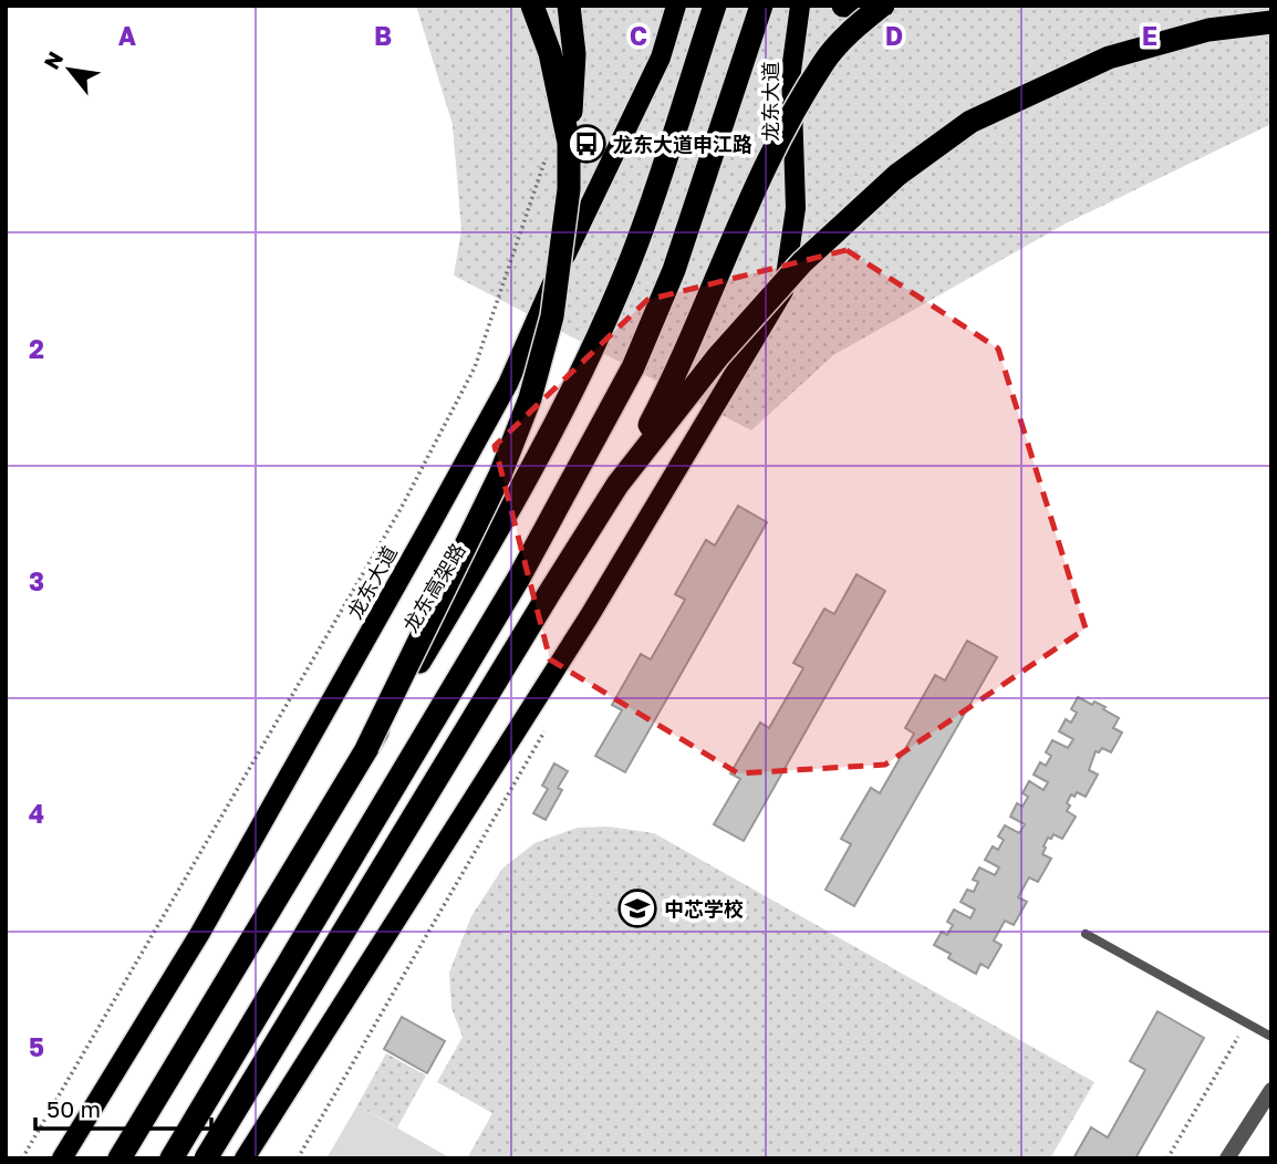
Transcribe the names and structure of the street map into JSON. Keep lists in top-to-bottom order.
{
  "streets": {
    "highway": ["龙东高架路"],
    "main road": ["龙东大道"]
  },
  "places": {
    "bus stop": ["龙东大道申江路"],
    "school or university": ["中芯学校"]
  },
  "scale_bar": "50 m",
  "north": "top left",
  "grid": {
    "columns": [
      "A",
      "B",
      "C",
      "D",
      "E"
    ],
    "rows": [
      "2",
      "3",
      "4",
      "5"
    ]
  }
}
